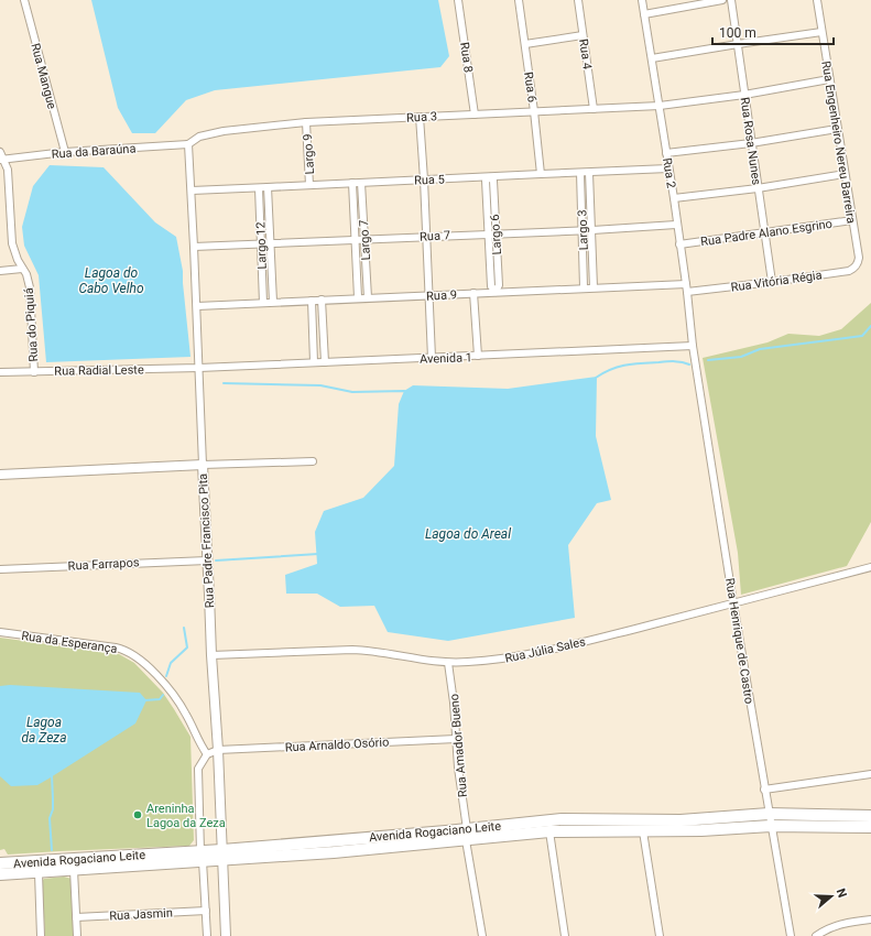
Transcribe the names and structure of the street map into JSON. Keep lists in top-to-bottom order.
{
  "streets": {
    "main road": ["Avenida Rogaciano Leite"],
    "street": [
      "Rua 4",
      "Rua 8",
      "Rua Mangue",
      "Rua 6",
      "Rua 3",
      "Rua Rosa Nunes",
      "Rua Engenheiro Nereu Barreira",
      "Rua da Baraúna",
      "Largo 9",
      "Rua 2",
      "Rua 5",
      "Largo 3",
      "Rua Padre Alano Esgrino",
      "Largo 6",
      "Rua 7",
      "Largo 7",
      "Largo 12",
      "Rua Vitória Régia",
      "Rua 9",
      "Rua do Piquiá",
      "Avenida 1",
      "Rua Radial Leste",
      "Rua Padre Francisco Pita",
      "Rua Farrapos",
      "Rua Henrique de Castro",
      "Rua da Esperança",
      "Rua Júlia Sales",
      "Rua Arnaldo Osório",
      "Rua Amador Bueno",
      "Rua Jasmin"
    ]
  },
  "crossings": [
    ["Rua 4", "Rua 3"],
    ["Rua 8", "Rua 3"],
    ["Rua Mangue", "Rua da Baraúna"],
    ["Rua 6", "Rua 3"],
    ["Rua 6", "Rua 5"],
    ["Rua 3", "Rua Rosa Nunes"],
    ["Rua 3", "Rua Engenheiro Nereu Barreira"],
    ["Rua 3", "Rua da Baraúna"],
    ["Rua 3", "Largo 9"],
    ["Rua 3", "Rua 2"],
    ["Rua 3", "Rua Padre Francisco Pita"],
    ["Rua Rosa Nunes", "Rua Padre Alano Esgrino"],
    ["Rua Rosa Nunes", "Rua Vitória Régia"],
    ["Rua Engenheiro Nereu Barreira", "Rua Padre Alano Esgrino"],
    ["Rua Engenheiro Nereu Barreira", "Rua Vitória Régia"],
    ["Rua da Baraúna", "Rua do Piquiá"],
    ["Rua da Baraúna", "Rua Padre Francisco Pita"],
    ["Largo 9", "Rua 5"],
    ["Rua 2", "Rua 5"],
    ["Rua 2", "Rua Padre Alano Esgrino"],
    ["Rua 2", "Rua 7"],
    ["Rua 2", "Rua Vitória Régia"],
    ["Rua 2", "Rua 9"],
    ["Rua 2", "Avenida 1"],
    ["Rua 2", "Rua Henrique de Castro"],
    ["Rua 5", "Largo 3"],
    ["Rua 5", "Largo 6"],
    ["Rua 5", "Largo 7"],
    ["Rua 5", "Largo 12"],
    ["Rua 5", "Rua Padre Francisco Pita"],
    ["Largo 3", "Rua 7"],
    ["Largo 3", "Rua 9"],
    ["Largo 6", "Rua 7"],
    ["Largo 6", "Rua 9"],
    ["Rua 7", "Largo 7"],
    ["Rua 7", "Largo 12"],
    ["Rua 7", "Rua Padre Francisco Pita"],
    ["Largo 7", "Rua 9"],
    ["Largo 12", "Rua 9"],
    ["Rua 9", "Rua Padre Francisco Pita"],
    ["Rua do Piquiá", "Rua Radial Leste"],
    ["Avenida 1", "Rua Radial Leste"],
    ["Avenida 1", "Rua Padre Francisco Pita"],
    ["Avenida 1", "Rua Henrique de Castro"],
    ["Rua Radial Leste", "Rua Padre Francisco Pita"],
    ["Rua Padre Francisco Pita", "Rua Farrapos"],
    ["Rua Padre Francisco Pita", "Rua Júlia Sales"],
    ["Rua Padre Francisco Pita", "Rua Arnaldo Osório"],
    ["Rua Padre Francisco Pita", "Avenida Rogaciano Leite"],
    ["Rua Henrique de Castro", "Rua Júlia Sales"],
    ["Rua Henrique de Castro", "Avenida Rogaciano Leite"],
    ["Rua Júlia Sales", "Rua Amador Bueno"],
    ["Rua Arnaldo Osório", "Rua Amador Bueno"],
    ["Rua Amador Bueno", "Avenida Rogaciano Leite"]
  ],
  "water": ["Lagoa do Cabo Velho", "Lagoa do Areal", "Lagoa da Zeza"],
  "places": ["Areninha Lagoa da Zeza"],
  "scale_bar": "100 m",
  "north": "right"
}
